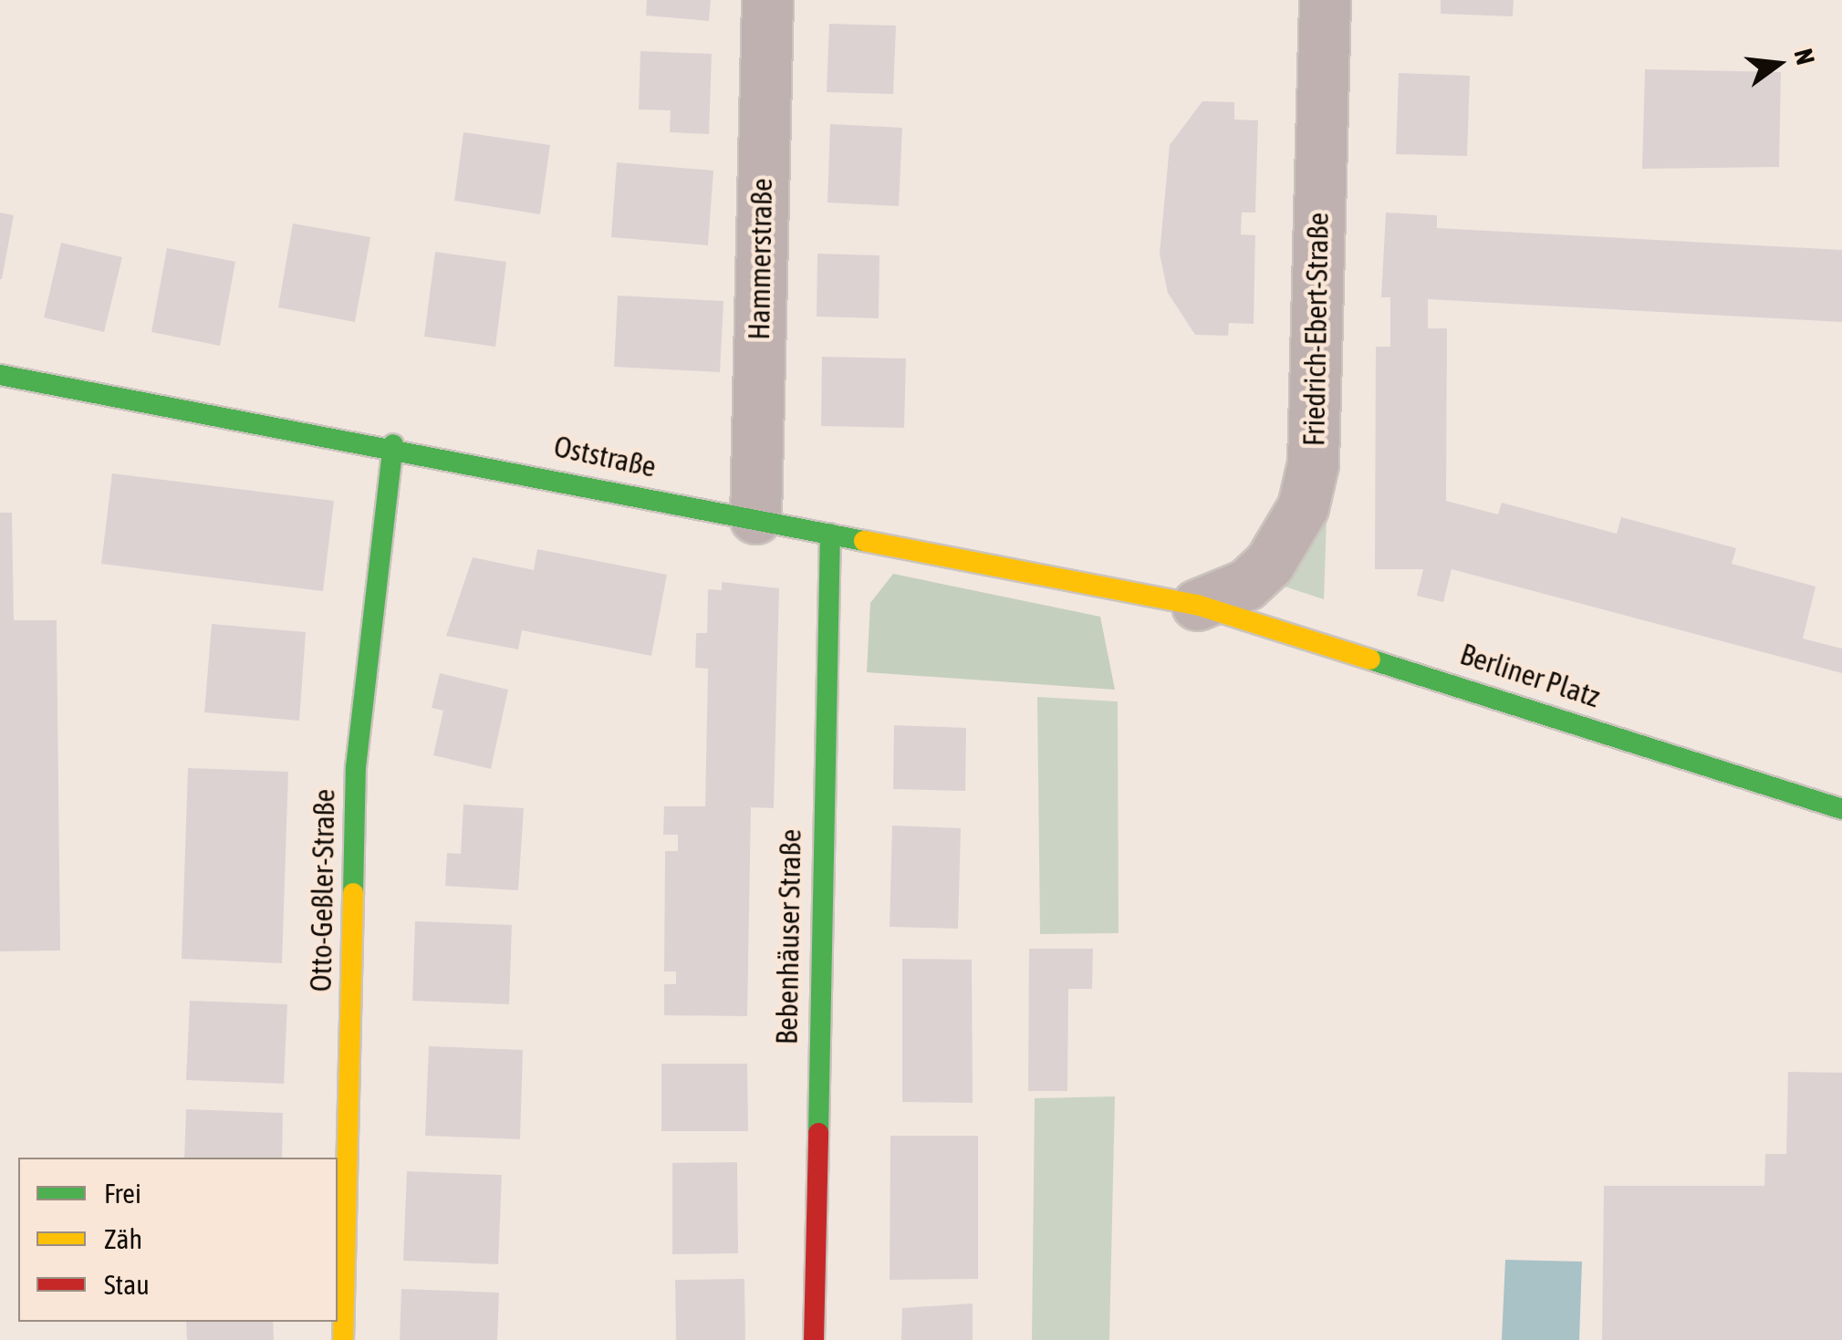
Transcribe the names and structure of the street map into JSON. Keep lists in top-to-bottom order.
{
  "streets": {
    "street": [
      "Hammerstraße",
      "Friedrich-Ebert-Straße",
      "Oststraße",
      "Berliner Platz",
      "Otto-Geßler-Straße",
      "Bebenhäuser Straße"
    ]
  },
  "crossings": [
    ["Hammerstraße", "Oststraße"],
    ["Friedrich-Ebert-Straße", "Oststraße"],
    ["Friedrich-Ebert-Straße", "Berliner Platz"],
    ["Oststraße", "Berliner Platz"],
    ["Oststraße", "Otto-Geßler-Straße"],
    ["Oststraße", "Bebenhäuser Straße"]
  ],
  "legend": ["Frei", "Zäh", "Stau"],
  "north": "right"
}
